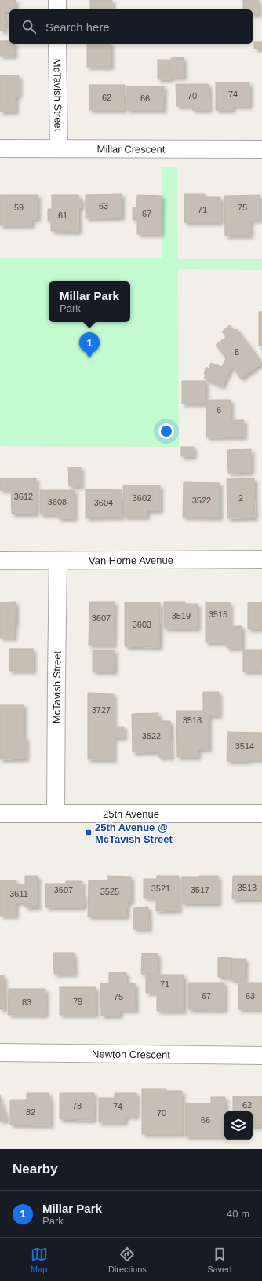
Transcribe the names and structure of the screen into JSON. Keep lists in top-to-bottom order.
{
  "streets": {
    "street": [
      "McTavish Street",
      "Millar Crescent",
      "Van Horne Avenue",
      "25th Avenue",
      "Newton Crescent"
    ]
  },
  "crossings": [
    ["McTavish Street", "Millar Crescent"],
    ["McTavish Street", "Van Horne Avenue"],
    ["McTavish Street", "25th Avenue"]
  ],
  "places": {
    "transit": ["25th Avenue @ McTavish Street"]
  },
  "house_numbers": [
    "74",
    "70",
    "62",
    "66",
    "63",
    "59",
    "75",
    "71",
    "67",
    "61",
    "8",
    "6",
    "3612",
    "3602",
    "2",
    "3522",
    "3608",
    "3604",
    "3515",
    "3519",
    "3607",
    "3603",
    "3727",
    "3518",
    "3522",
    "3514",
    "3513",
    "3521",
    "3607",
    "3517",
    "3525",
    "3611",
    "71",
    "67",
    "63",
    "75",
    "79",
    "83",
    "62",
    "78",
    "74",
    "82",
    "70",
    "66"
  ],
  "page": {
    "search": "Search here",
    "popup": ["Millar Park", "Park"],
    "pins": "1",
    "heading": "Nearby",
    "list": [
      {
        "mark": "1",
        "name": "Millar Park",
        "note": "Park",
        "value": "40 m"
      }
    ],
    "nav": ["Map", "Directions", "Saved"]
  }
}
